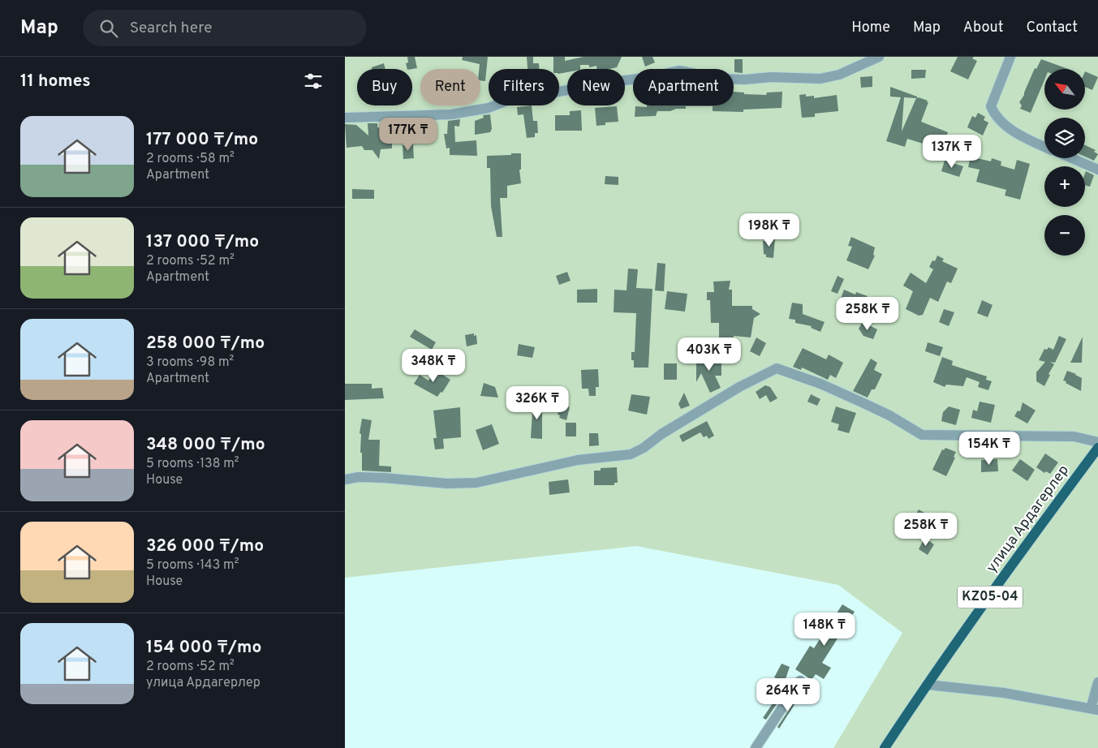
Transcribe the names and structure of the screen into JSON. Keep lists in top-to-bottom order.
{
  "streets": {
    "main road": ["улица Ардагерлер", "KZ05-04"]
  },
  "north": "top left",
  "page": {
    "header": "Map",
    "search": "Search here",
    "nav": [
      "Home",
      "Map",
      "About",
      "Contact"
    ],
    "heading": "11 homes",
    "map_buttons": ["+", "−"],
    "chip": [
      "Buy",
      "Rent",
      "Filters",
      "New",
      "Apartment"
    ],
    "list": [
      {
        "name": "177 000 ₸/mo",
        "note": "2 rooms · 58 m² · Apartment"
      },
      {
        "name": "137 000 ₸/mo",
        "note": "2 rooms · 52 m² · Apartment"
      },
      {
        "name": "258 000 ₸/mo",
        "note": "3 rooms · 98 m² · Apartment"
      },
      {
        "name": "348 000 ₸/mo",
        "note": "5 rooms · 138 m² · House"
      },
      {
        "name": "326 000 ₸/mo",
        "note": "5 rooms · 143 m² · House"
      },
      {
        "name": "154 000 ₸/mo",
        "note": "2 rooms · 52 m² · улица Ардагерлер"
      }
    ],
    "price": [
      "177K ₸",
      "137K ₸",
      "198K ₸",
      "258K ₸",
      "403K ₸",
      "348K ₸",
      "326K ₸",
      "154K ₸",
      "258K ₸",
      "148K ₸",
      "264K ₸"
    ]
  }
}
